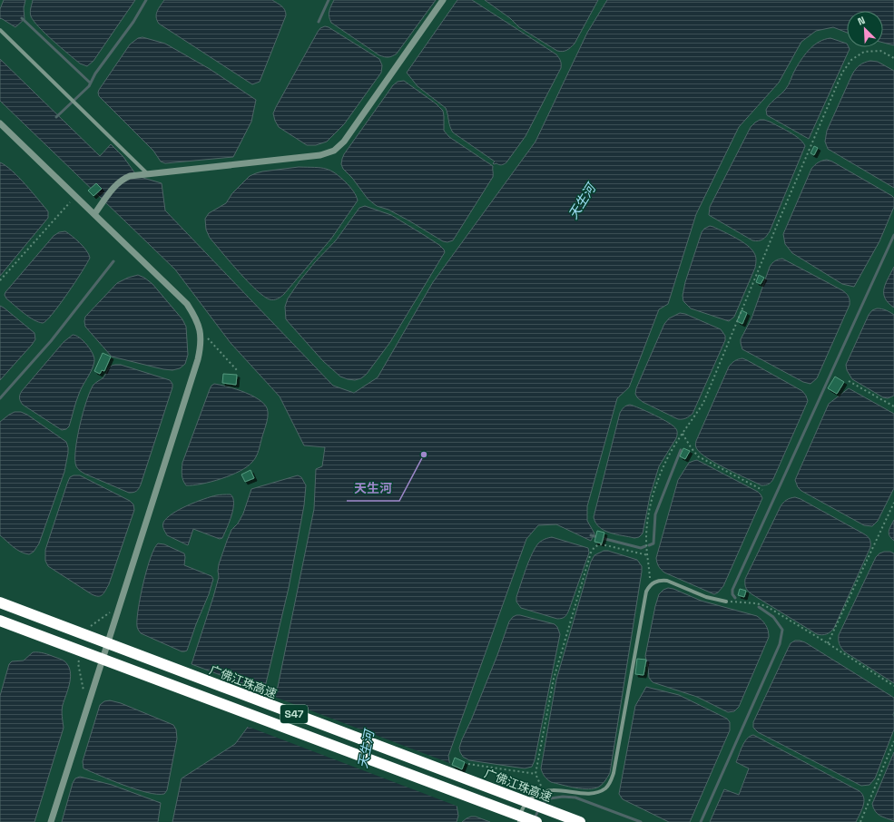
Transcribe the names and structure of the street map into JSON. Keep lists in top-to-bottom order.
{
  "streets": {
    "highway": ["广佛江珠高速", "S47"]
  },
  "water": ["天生河"],
  "places": ["天生河"],
  "north": "top left"
}
